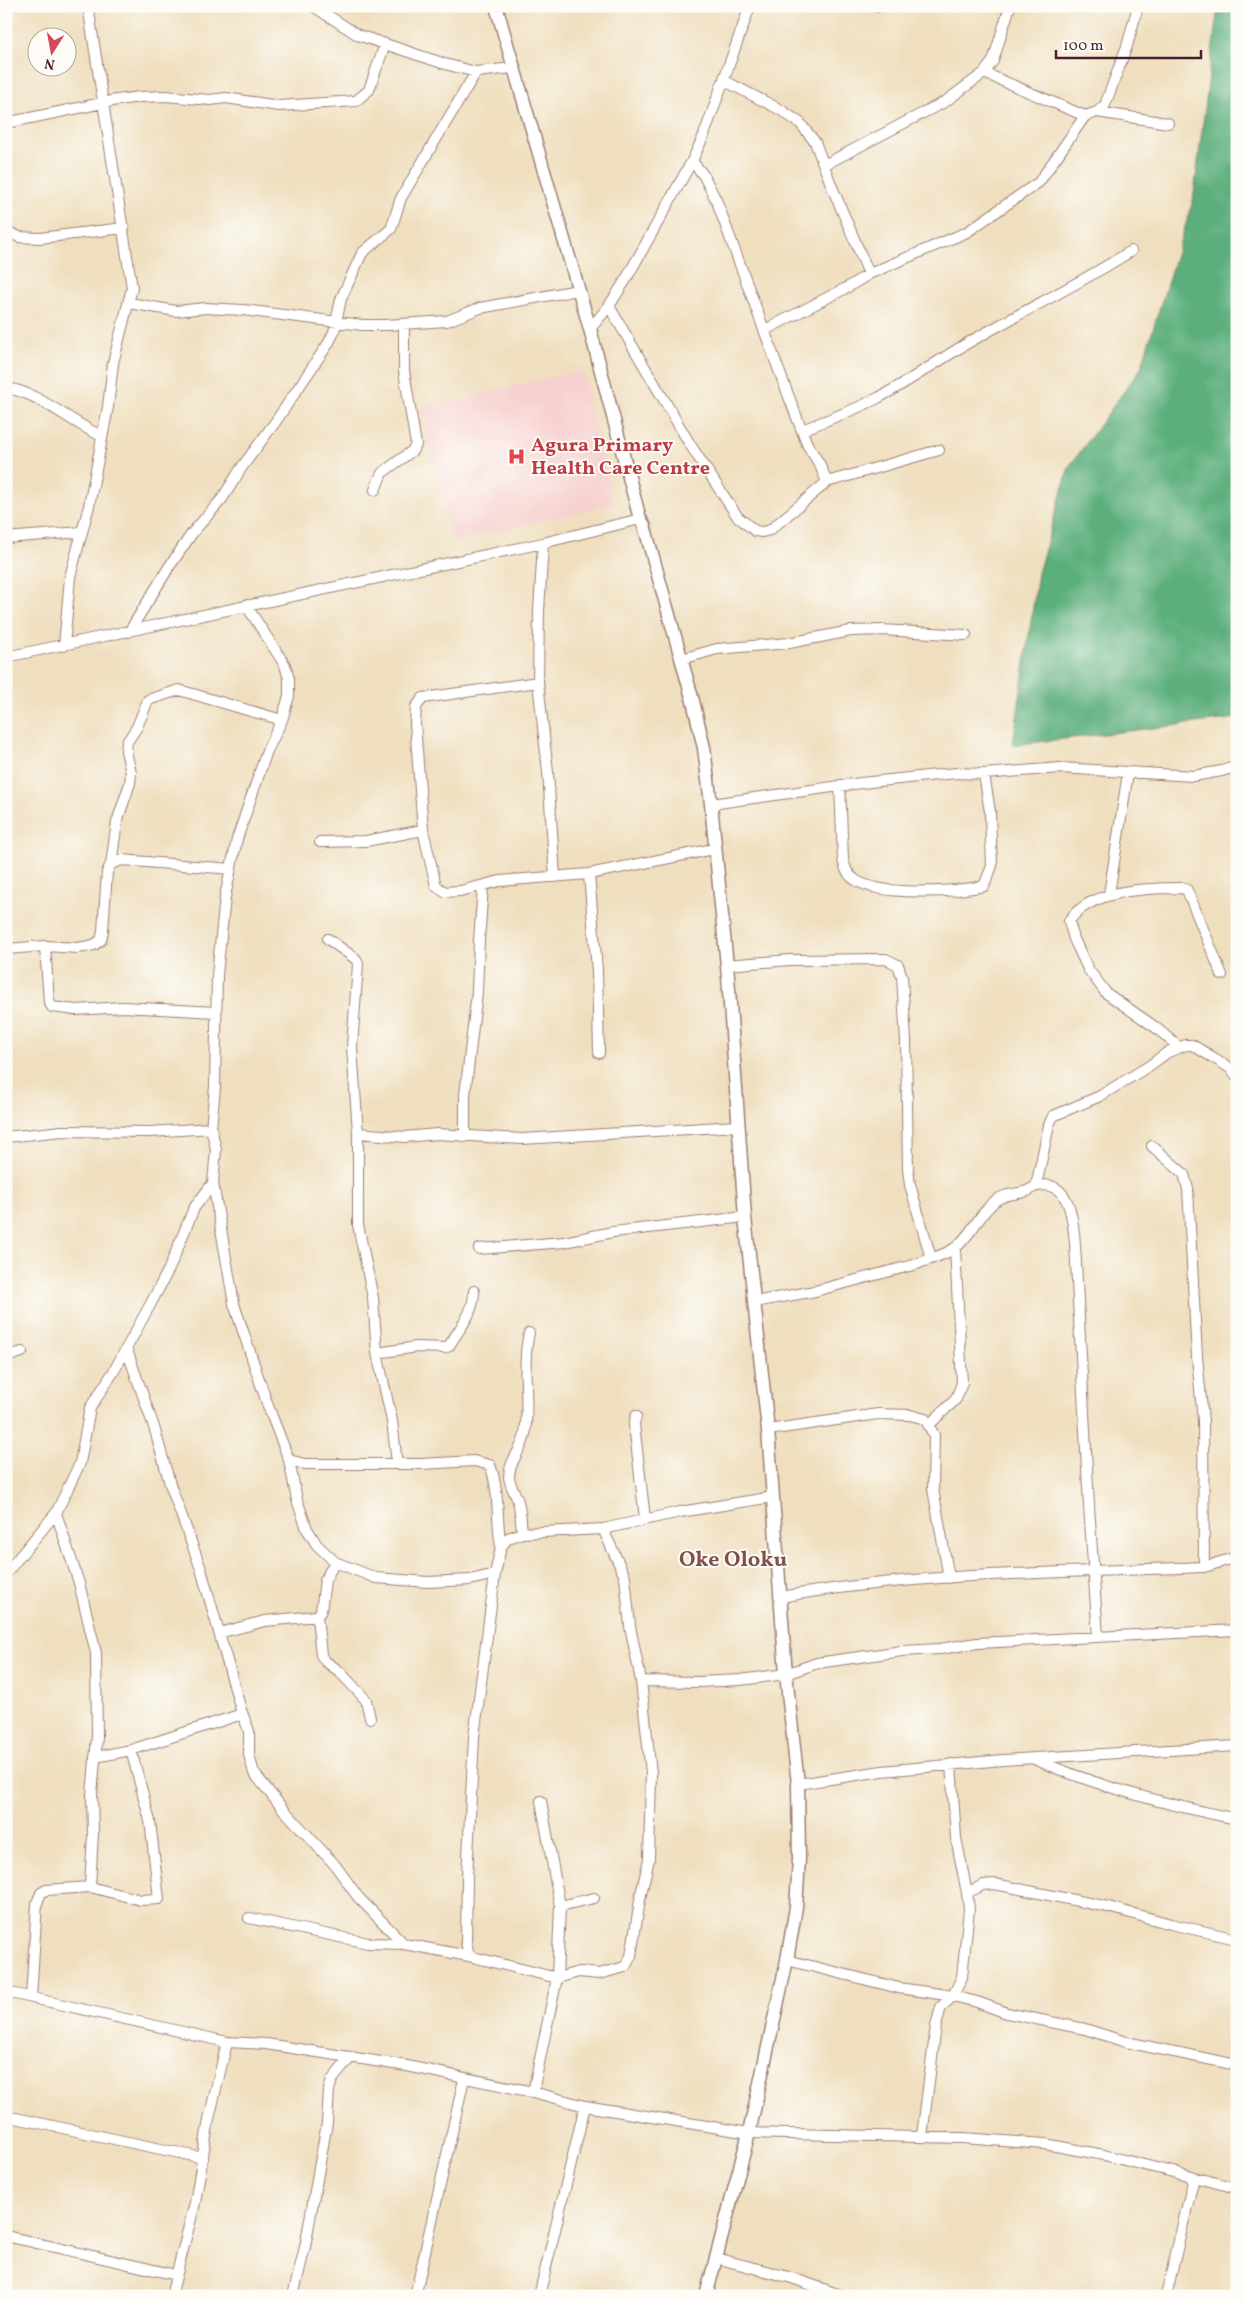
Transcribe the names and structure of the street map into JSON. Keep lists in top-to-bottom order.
{
  "districts": ["Oke Oloku"],
  "places": {
    "hospital": ["Agura Primary Health Care Centre"]
  },
  "scale_bar": "100 m",
  "north": "bottom"
}
